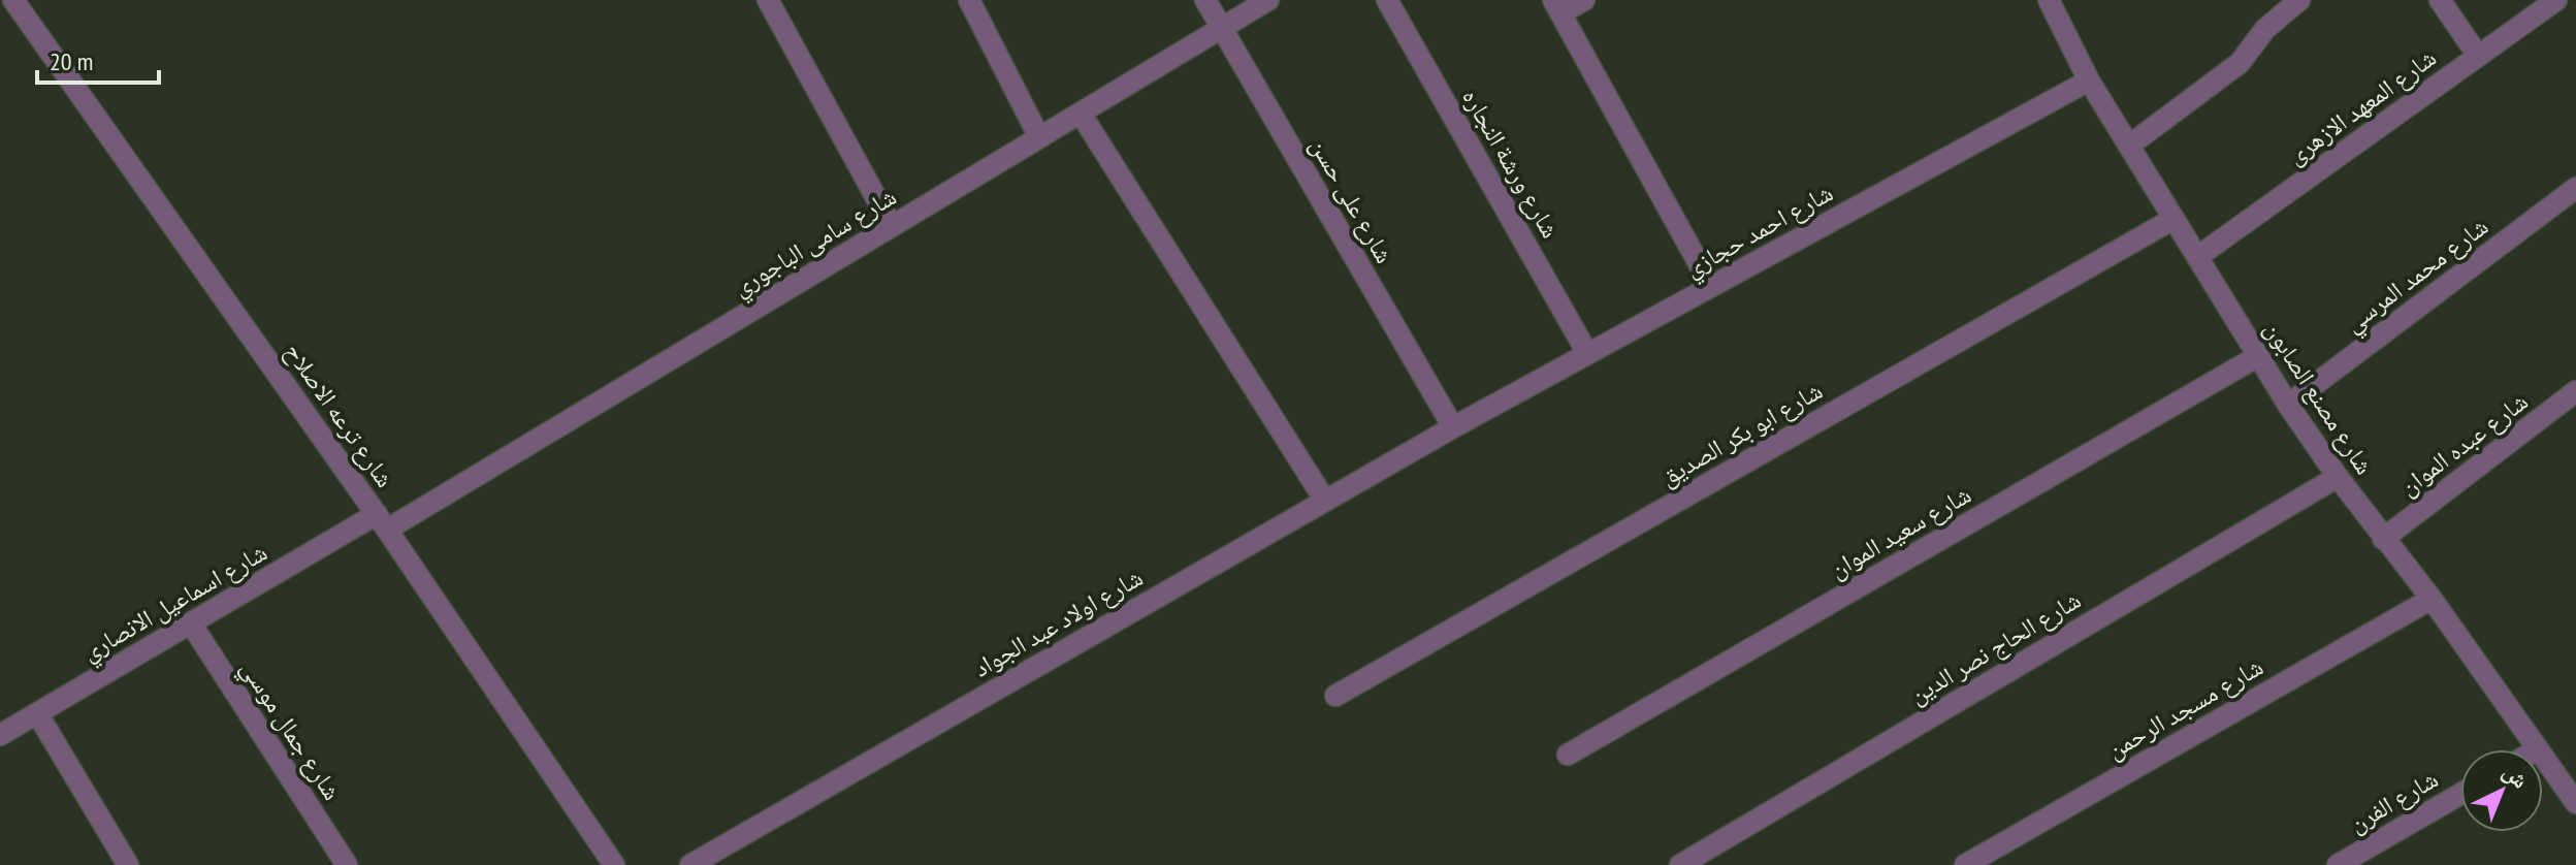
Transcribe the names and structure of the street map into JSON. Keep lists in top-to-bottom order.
{
  "streets": {
    "street": [
      "شارع المعهد الازهرى",
      "شارع ورشة النجاره",
      "شارع على حسن",
      "شارع احمد حجازي",
      "شارع سامى الباجوري",
      "شارع محمد المرسي",
      "شارع مصنع الصابون",
      "شارع ترعه الاصلاح",
      "شارع ابو بكر الصديق",
      "شارع عبده الموان",
      "شارع سعيد الموان",
      "شارع اسماعيل الانصاري",
      "شارع اولاد عبد الجواد",
      "شارع الحاج نصر الدين",
      "شارع مسجد الرحمن",
      "شارع جمال موسي",
      "شارع الفرن"
    ]
  },
  "crossings": [
    ["شارع المعهد الازهرى", "شارع مصنع الصابون"],
    ["شارع ورشة النجاره", "شارع احمد حجازي"],
    ["شارع على حسن", "شارع احمد حجازي"],
    ["شارع على حسن", "شارع سامى الباجوري"],
    ["شارع على حسن", "شارع اولاد عبد الجواد"],
    ["شارع احمد حجازي", "شارع مصنع الصابون"],
    ["شارع احمد حجازي", "شارع اولاد عبد الجواد"],
    ["شارع سامى الباجوري", "شارع ترعه الاصلاح"],
    ["شارع سامى الباجوري", "شارع اسماعيل الانصاري"],
    ["شارع محمد المرسي", "شارع مصنع الصابون"],
    ["شارع مصنع الصابون", "شارع ابو بكر الصديق"],
    ["شارع مصنع الصابون", "شارع عبده الموان"],
    ["شارع مصنع الصابون", "شارع سعيد الموان"],
    ["شارع مصنع الصابون", "شارع الحاج نصر الدين"],
    ["شارع مصنع الصابون", "شارع مسجد الرحمن"],
    ["شارع ترعه الاصلاح", "شارع اسماعيل الانصاري"],
    ["شارع اسماعيل الانصاري", "شارع جمال موسي"]
  ],
  "scale_bar": "20 m",
  "north": "top right"
}
